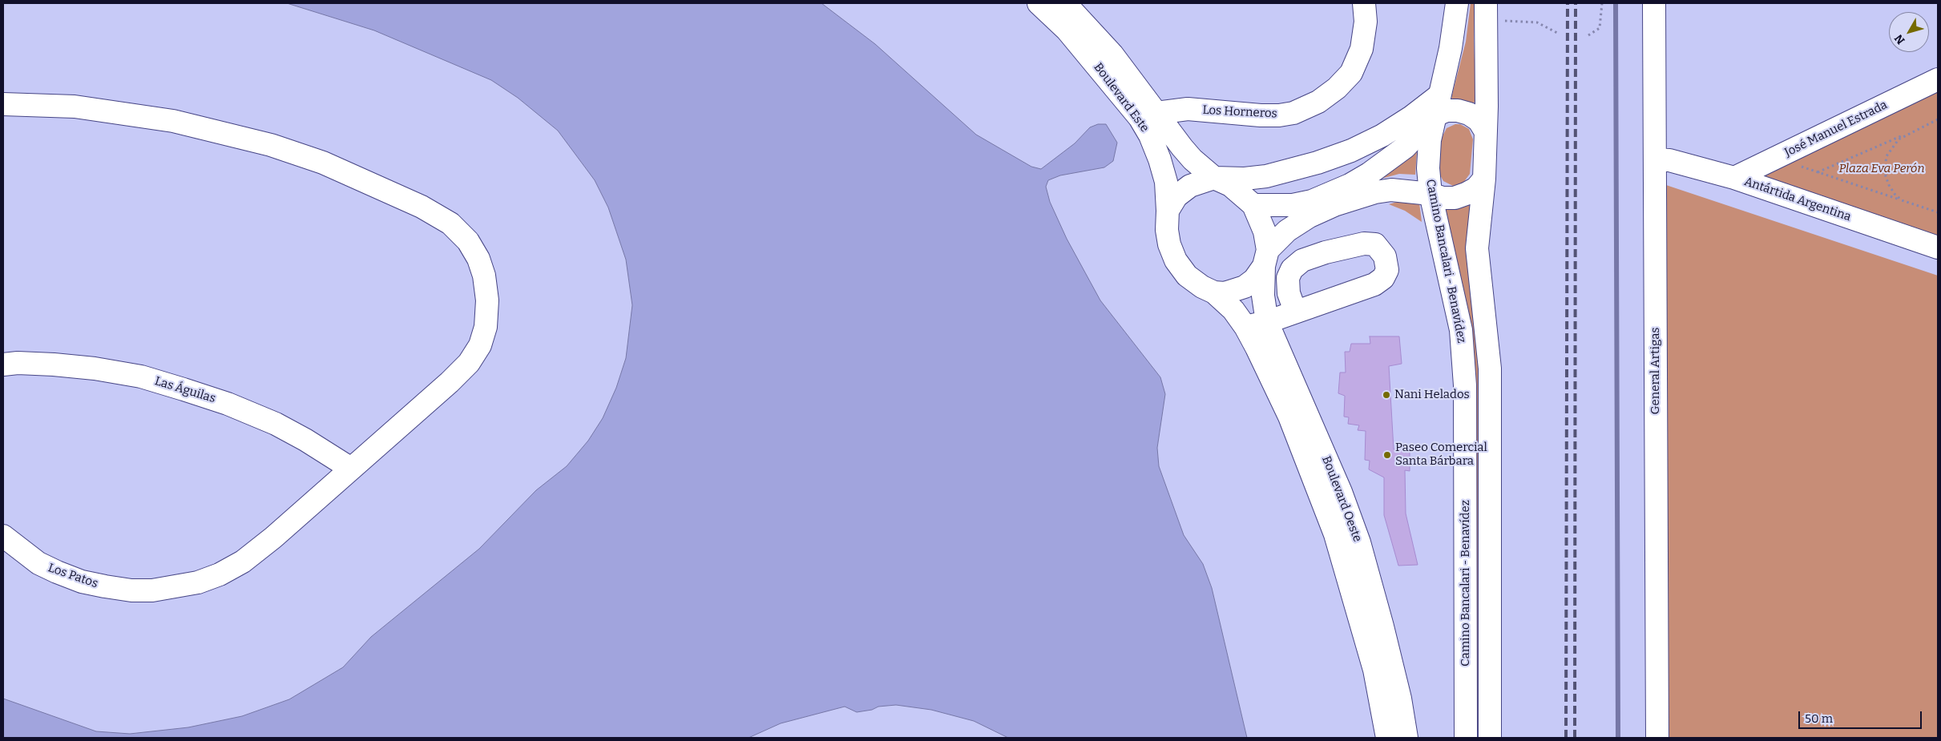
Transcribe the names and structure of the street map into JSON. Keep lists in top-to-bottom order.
{
  "streets": {
    "street": [
      "Boulevard Este",
      "Los Horneros",
      "José Manuel Estrada",
      "Antártida Argentina",
      "Camino Bancalari - Benavídez",
      "General Artigas",
      "Las Águilas",
      "Boulevard Oeste",
      "Los Patos"
    ]
  },
  "crossings": [
    ["Boulevard Este", "Los Horneros"],
    ["Boulevard Este", "Boulevard Oeste"],
    ["José Manuel Estrada", "Antártida Argentina"],
    ["Antártida Argentina", "General Artigas"],
    ["Las Águilas", "Los Patos"]
  ],
  "parks": ["Plaza Eva Perón"],
  "places": ["Nani Helados", "Paseo Comercial Santa Bárbara"],
  "scale_bar": "50 m",
  "north": "bottom left"
}
